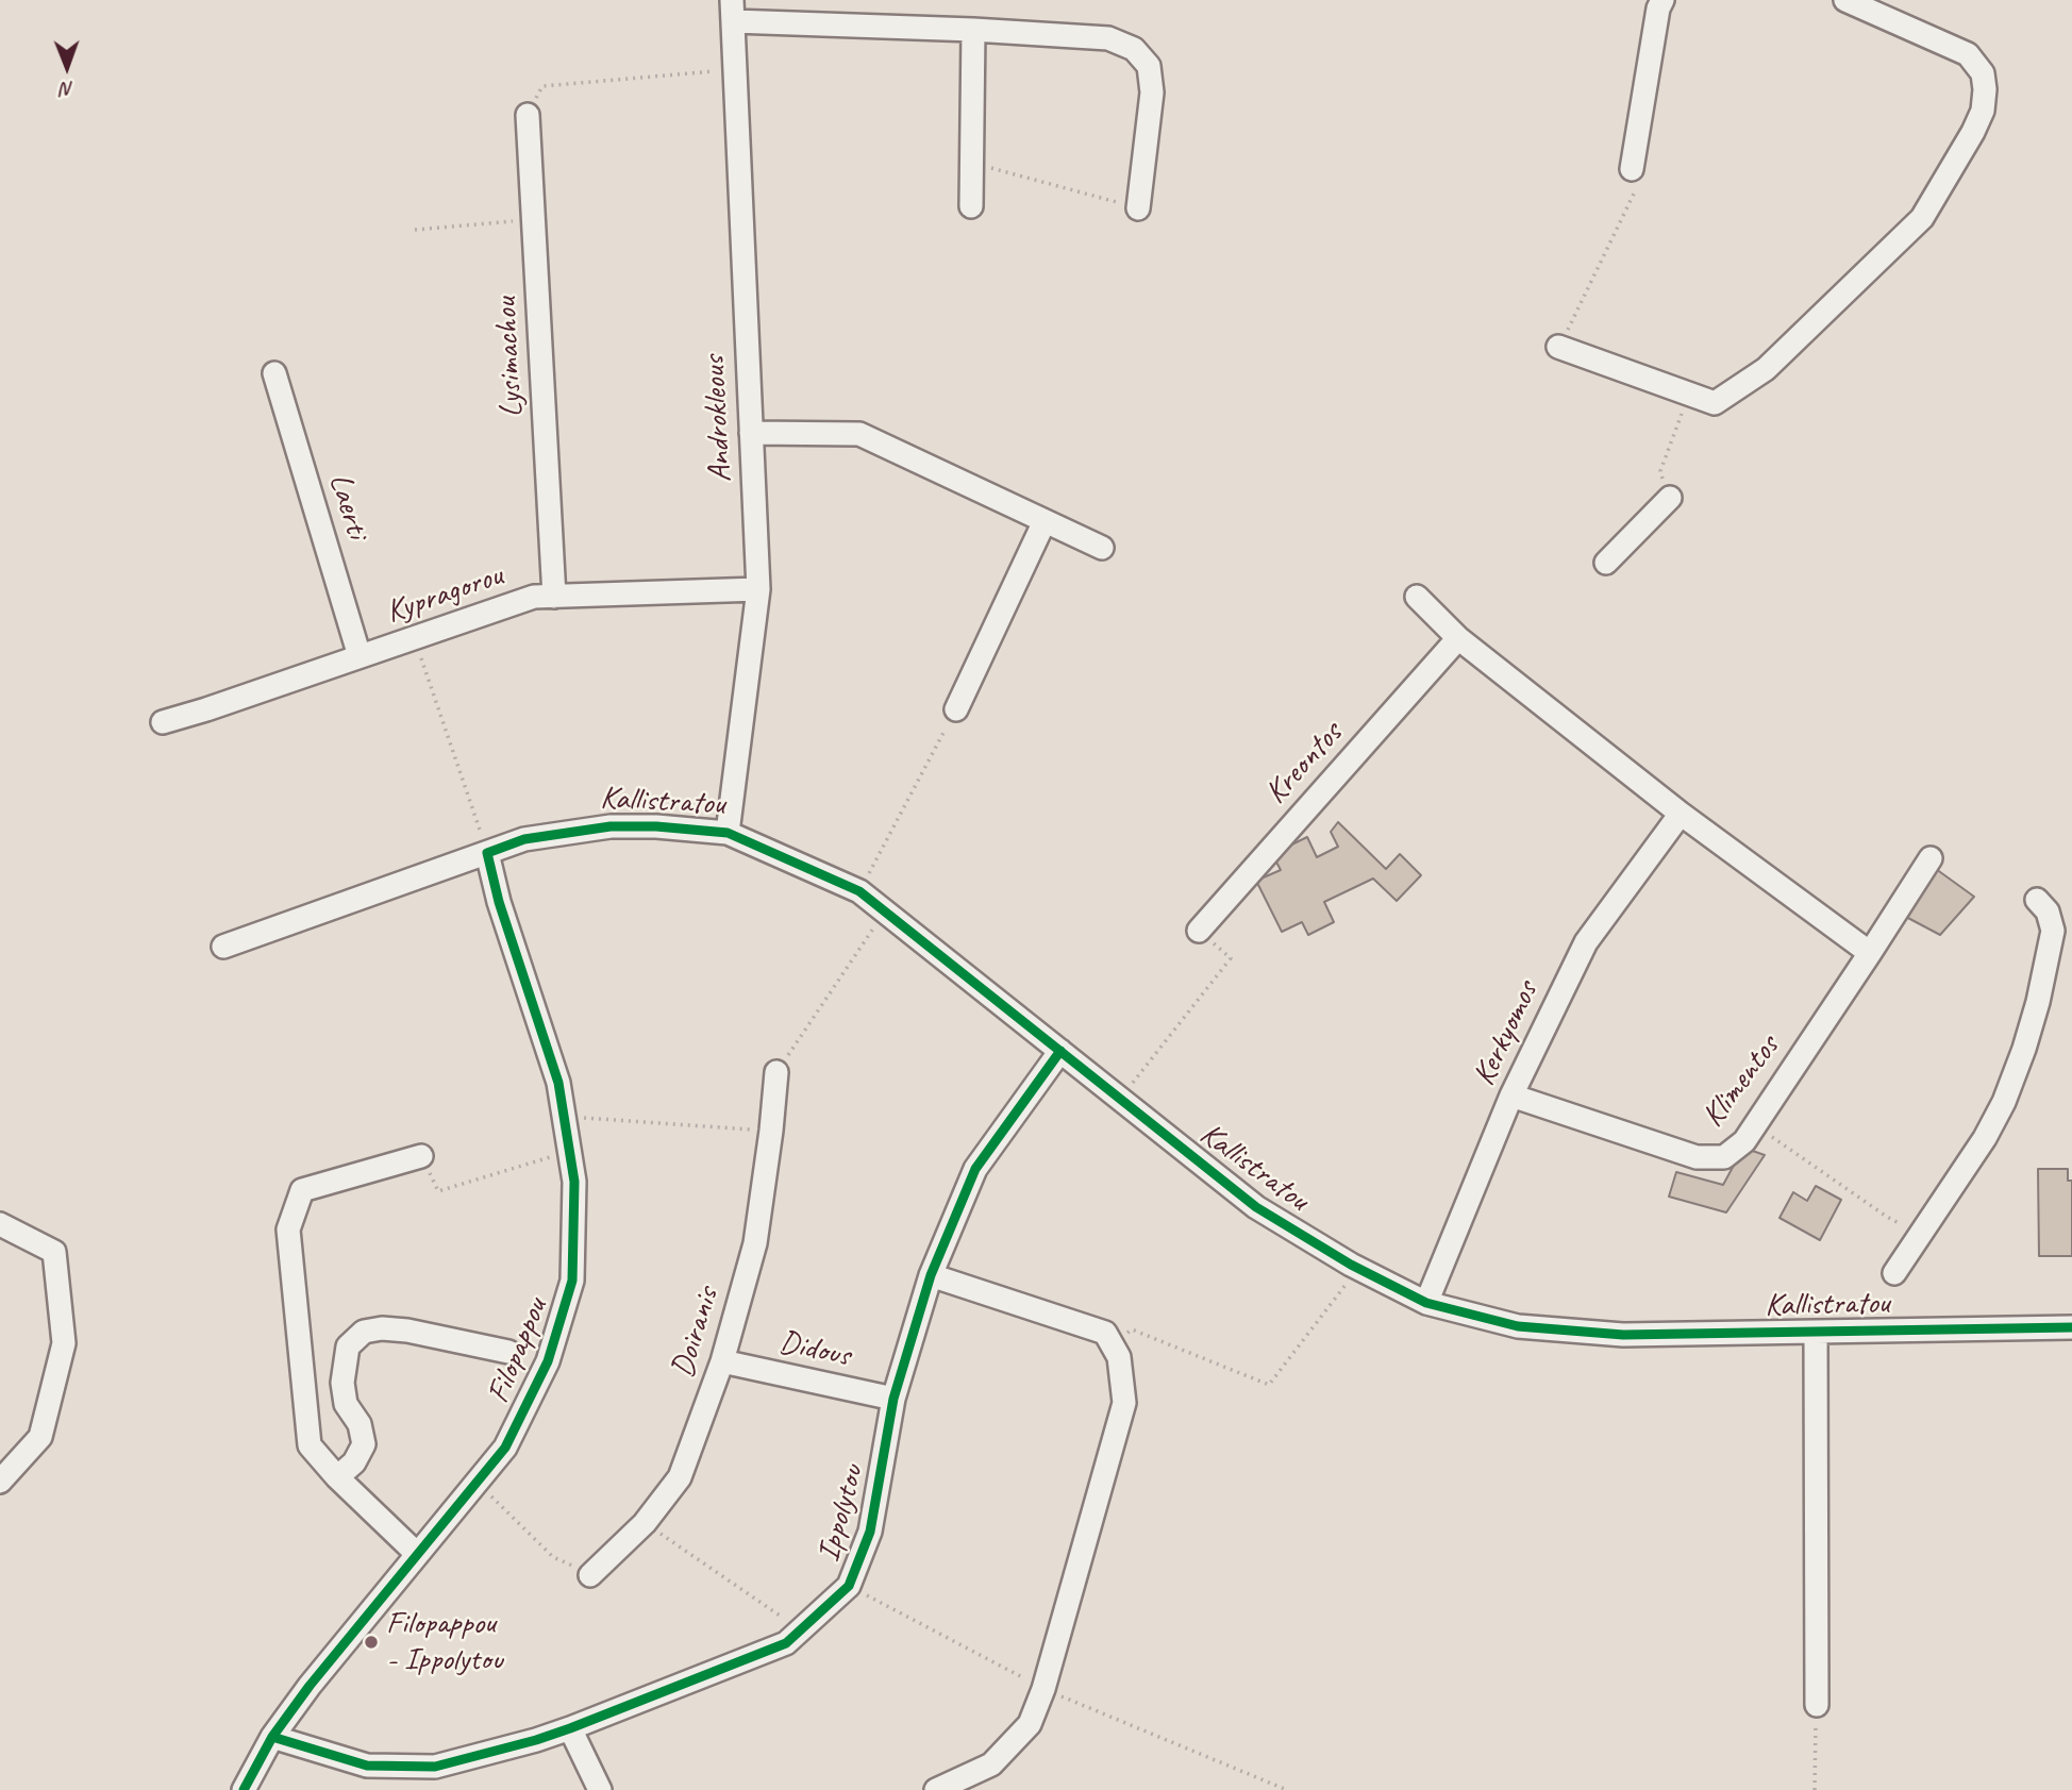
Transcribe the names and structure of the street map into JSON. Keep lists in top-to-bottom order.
{
  "streets": {
    "street": [
      "Lysimachou",
      "Androkleous",
      "Laerti",
      "Kypragorou",
      "Kreontos",
      "Kallistratou",
      "Kerkyomos",
      "Klimentos",
      "Doiranis",
      "Didous",
      "Filopappou",
      "Ippolytou"
    ]
  },
  "crossings": [
    ["Lysimachou", "Kypragorou"],
    ["Androkleous", "Kypragorou"],
    ["Androkleous", "Kallistratou"],
    ["Laerti", "Kypragorou"],
    ["Kallistratou", "Kerkyomos"],
    ["Kallistratou", "Filopappou"],
    ["Kallistratou", "Ippolytou"],
    ["Kerkyomos", "Klimentos"],
    ["Doiranis", "Didous"],
    ["Didous", "Ippolytou"],
    ["Filopappou", "Ippolytou"]
  ],
  "places": ["Filopappou - Ippolytou"],
  "north": "bottom"
}
